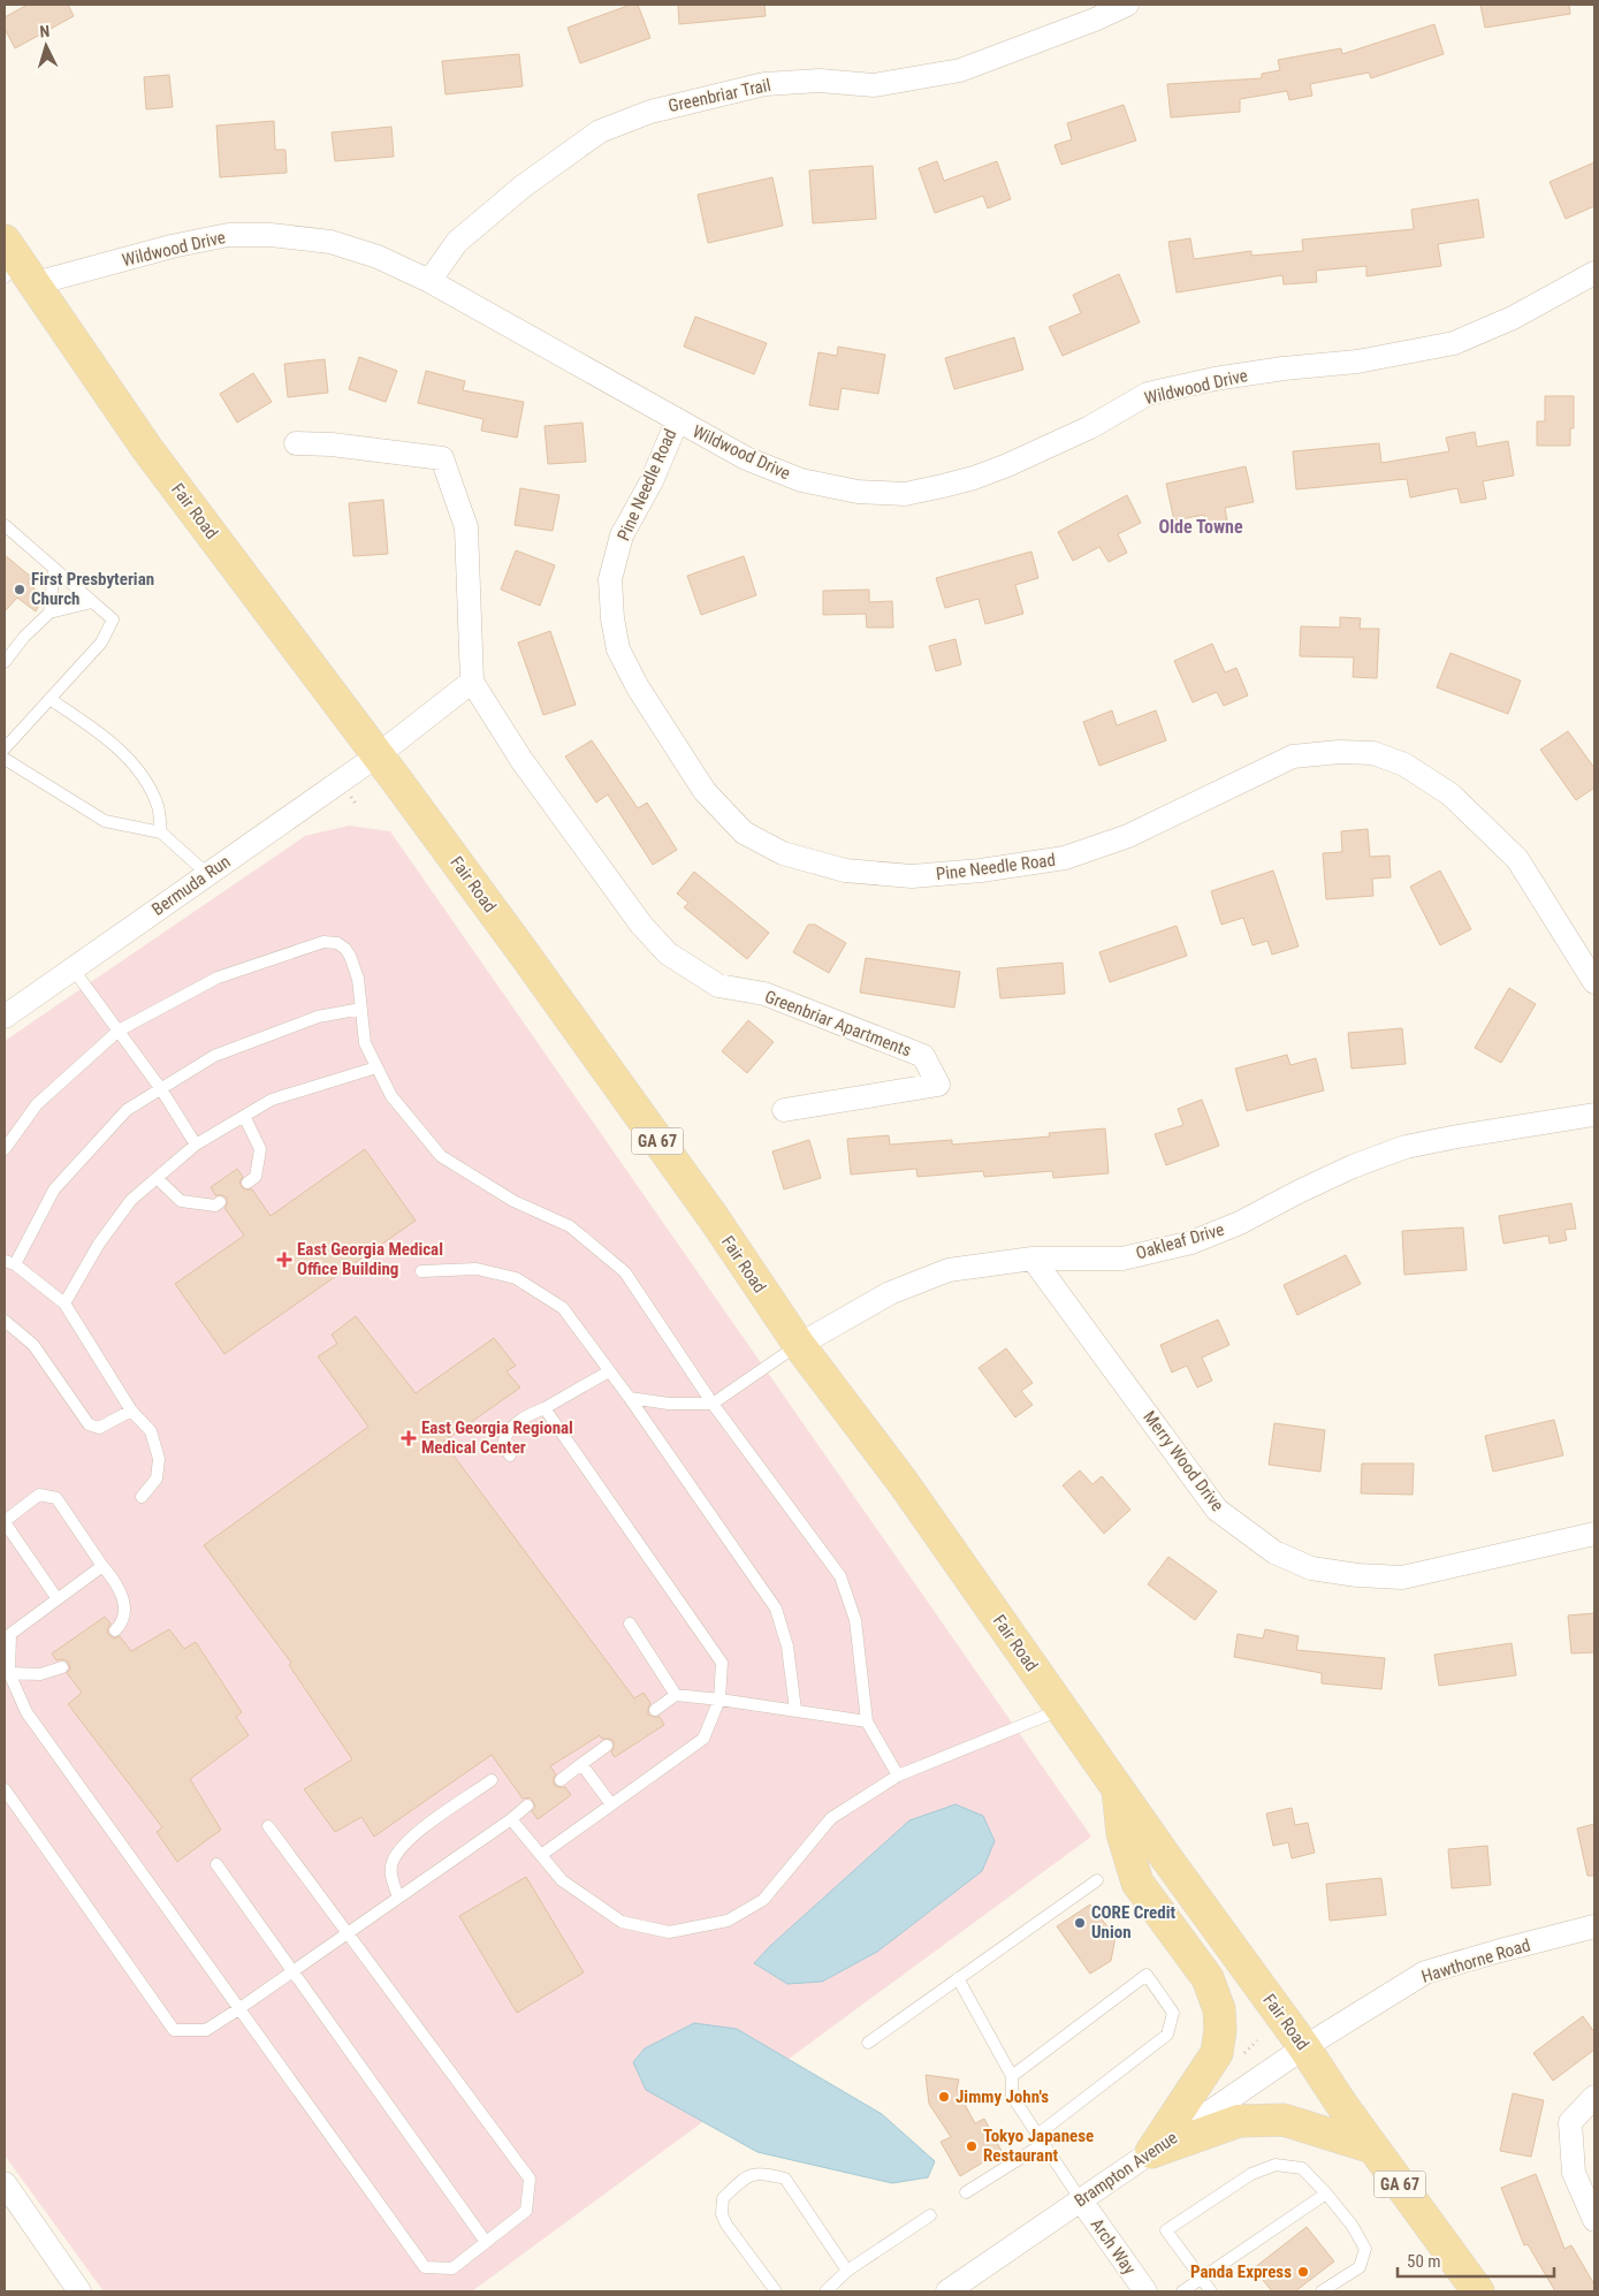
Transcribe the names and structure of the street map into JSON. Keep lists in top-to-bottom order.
{
  "streets": {
    "main road": ["Fair Road", "GA 67"],
    "street": [
      "Greenbriar Trail",
      "Wildwood Drive",
      "Pine Needle Road",
      "Bermuda Run",
      "Greenbriar Apartments",
      "Oakleaf Drive",
      "Merry Wood Drive",
      "Hawthorne Road",
      "Brampton Avenue",
      "Arch Way"
    ]
  },
  "crossings": [
    ["Greenbriar Trail", "Wildwood Drive"],
    ["Wildwood Drive", "Pine Needle Road"],
    ["Wildwood Drive", "Fair Road"],
    ["Fair Road", "Bermuda Run"],
    ["Fair Road", "Oakleaf Drive"],
    ["Fair Road", "Hawthorne Road"],
    ["Fair Road", "Brampton Avenue"],
    ["Bermuda Run", "Greenbriar Apartments"],
    ["Oakleaf Drive", "Merry Wood Drive"],
    ["Hawthorne Road", "Brampton Avenue"],
    ["Brampton Avenue", "Arch Way"]
  ],
  "districts": ["Olde Towne"],
  "places": {
    "other": [
      "First Presbyterian Church",
      "CORE Credit Union",
      "Jimmy John's",
      "Tokyo Japanese Restaurant",
      "Panda Express"
    ],
    "health": ["East Georgia Medical Office Building", "East Georgia Regional Medical Center"]
  },
  "scale_bar": "50 m",
  "north": "top"
}
